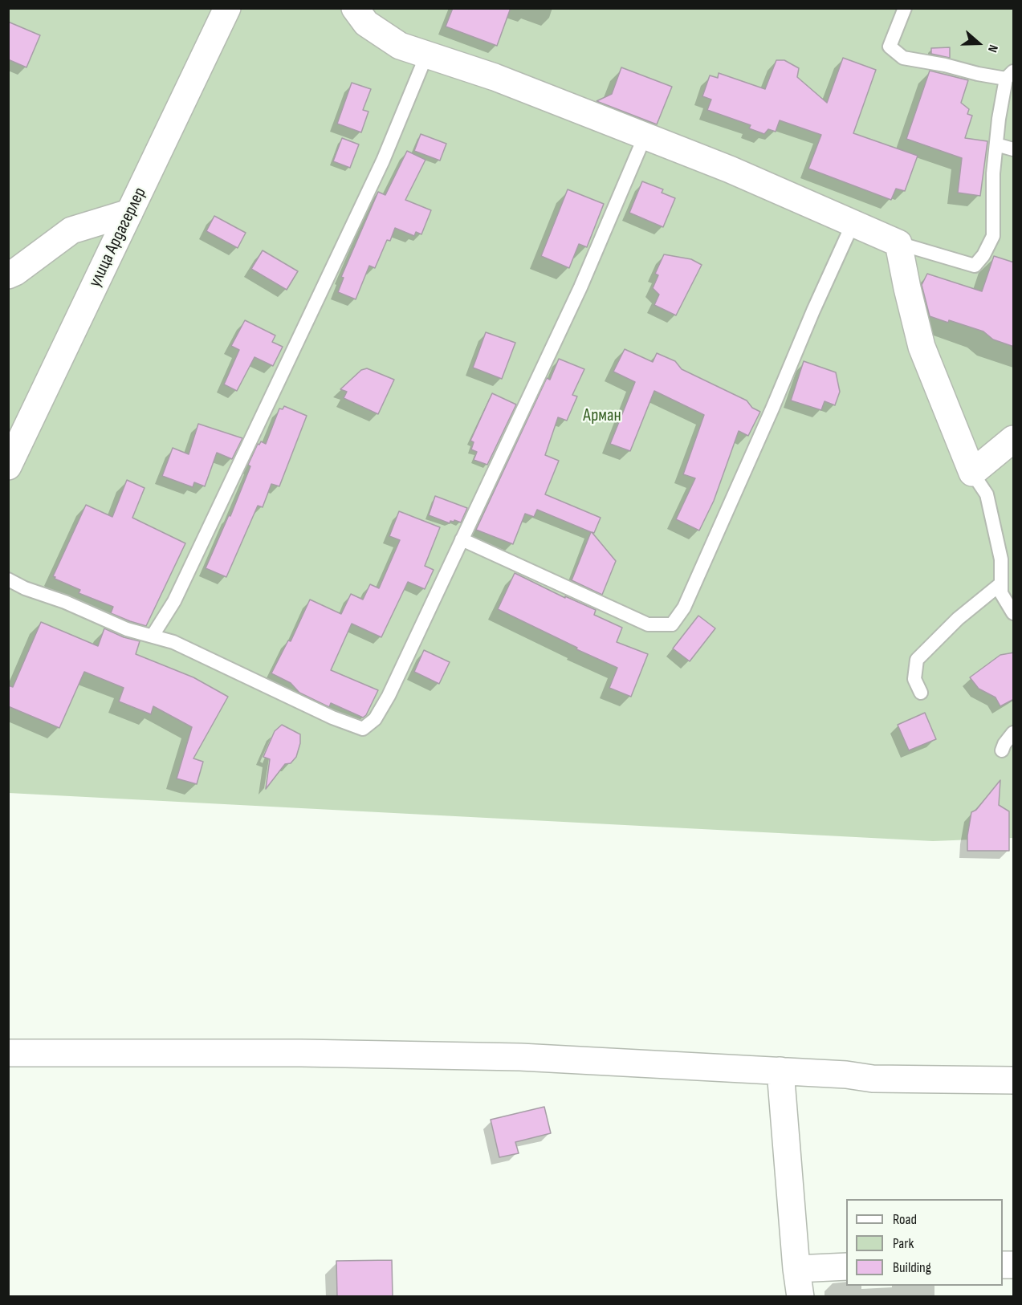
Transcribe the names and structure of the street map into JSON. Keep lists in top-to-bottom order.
{
  "streets": {
    "street": ["улица Ардагерлер"]
  },
  "parks": ["Арман"],
  "legend": ["Road", "Park", "Building"],
  "north": "right"
}
